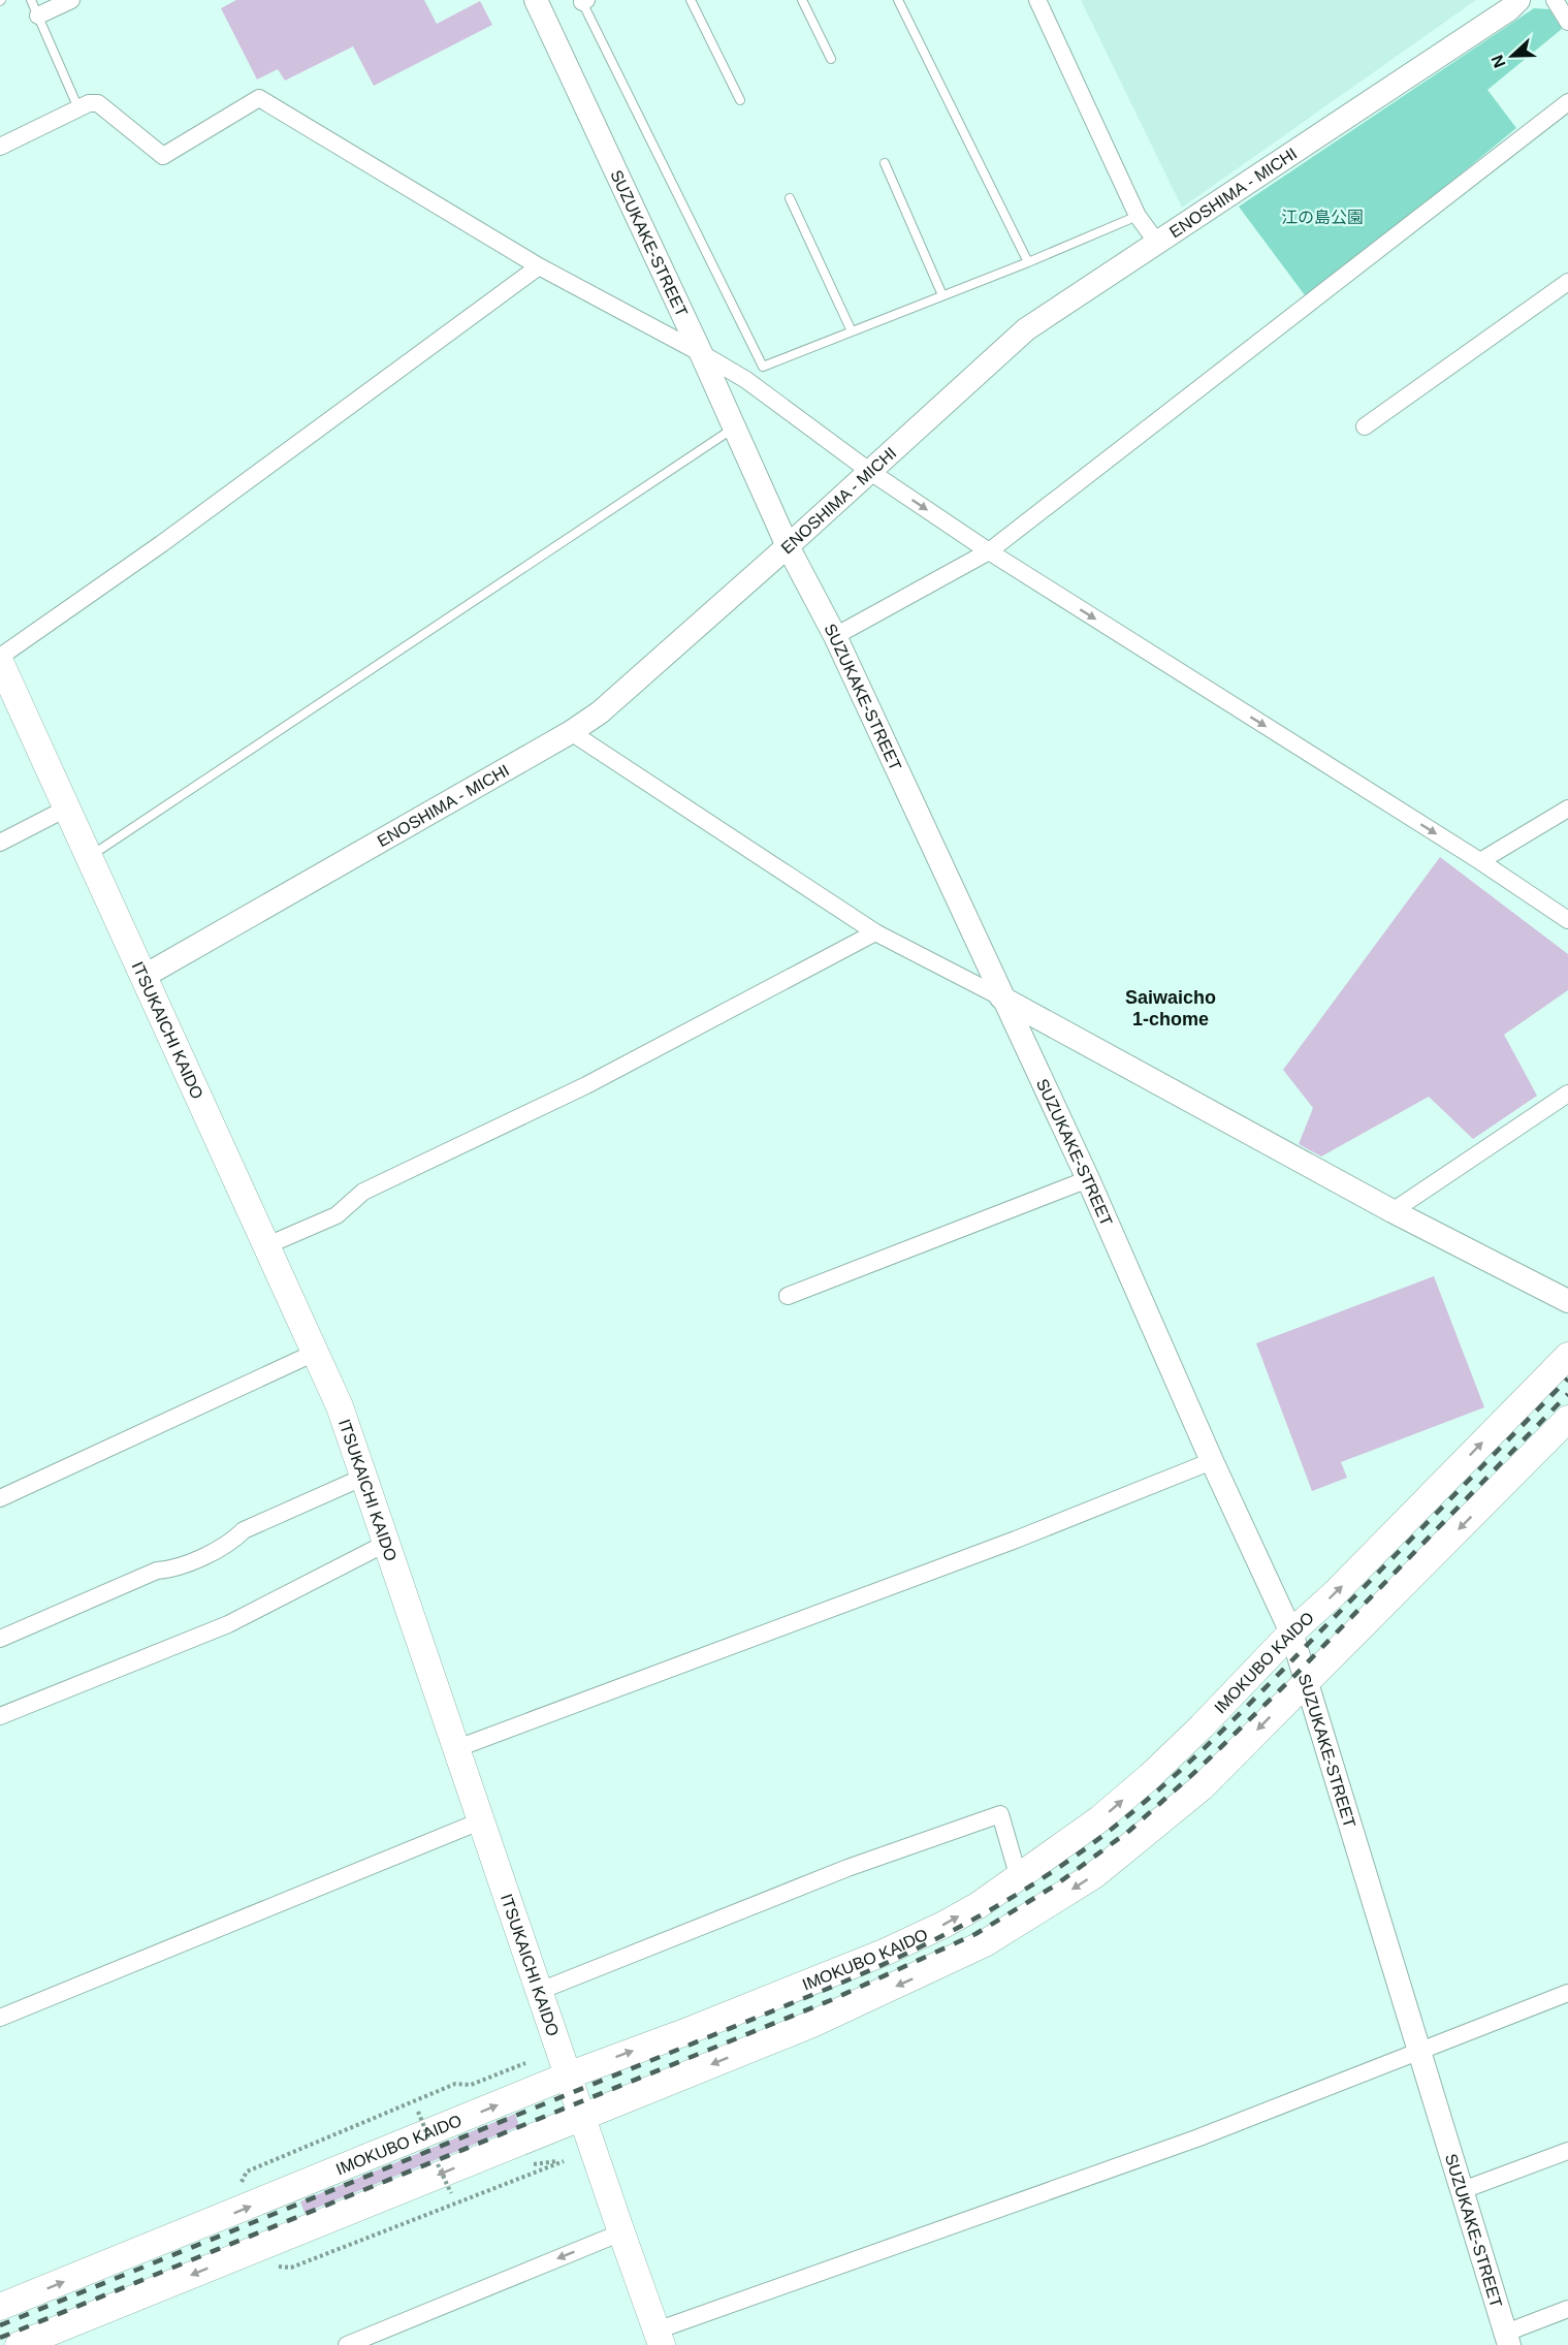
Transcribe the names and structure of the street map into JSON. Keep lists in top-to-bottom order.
{
  "streets": {
    "main road": ["ITSUKAICHI KAIDO", "IMOKUBO KAIDO"],
    "street": ["ENOSHIMA - MICHI", "SUZUKAKE-STREET"]
  },
  "crossings": [
    ["ENOSHIMA - MICHI", "SUZUKAKE-STREET"],
    ["ENOSHIMA - MICHI", "ITSUKAICHI KAIDO"],
    ["SUZUKAKE-STREET", "IMOKUBO KAIDO"],
    ["ITSUKAICHI KAIDO", "IMOKUBO KAIDO"]
  ],
  "districts": ["Saiwaicho 1-chome"],
  "parks": ["江の島公園"],
  "north": "left"
}
